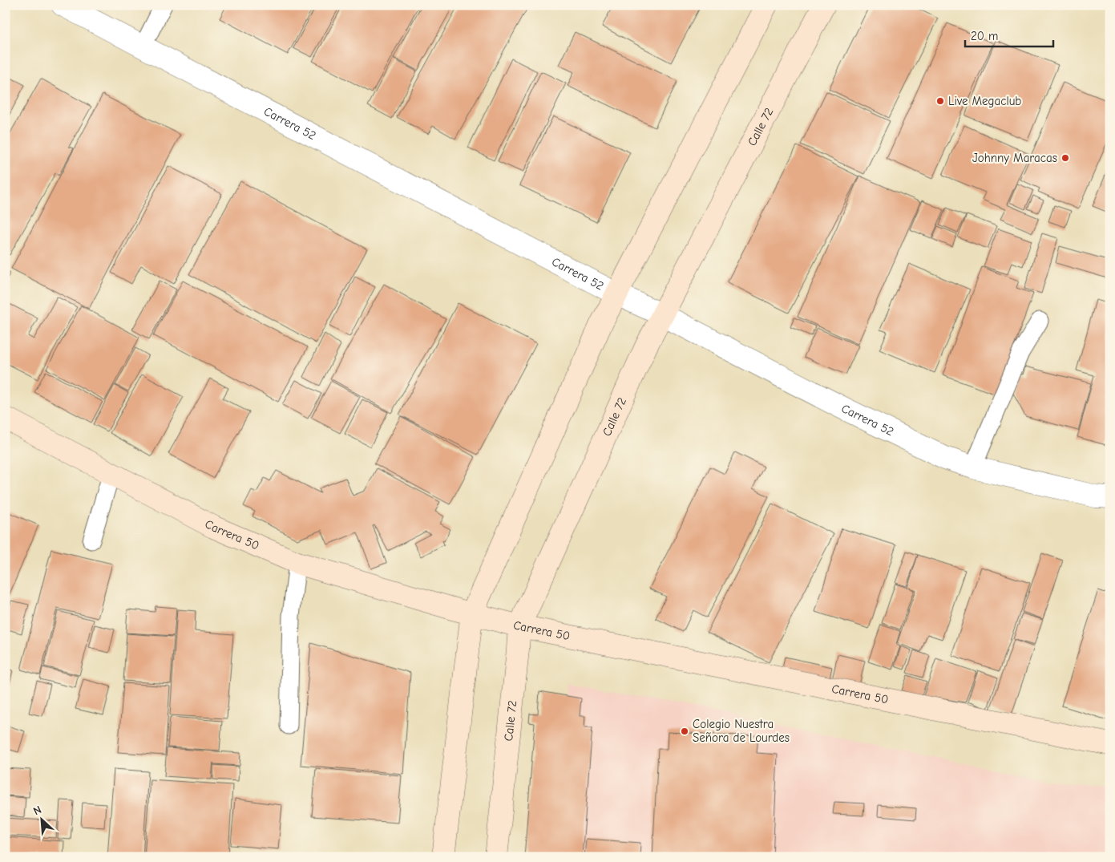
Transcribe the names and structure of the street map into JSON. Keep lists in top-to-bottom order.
{
  "streets": {
    "main road": ["Calle 72", "Carrera 50"],
    "street": ["Carrera 52"]
  },
  "crossings": [
    ["Carrera 52", "Calle 72"],
    ["Calle 72", "Carrera 50"]
  ],
  "places": ["Live Megaclub", "Johnny Maracas", "Colegio Nuestra Señora de Lourdes"],
  "scale_bar": "20 m",
  "north": "top left"
}
